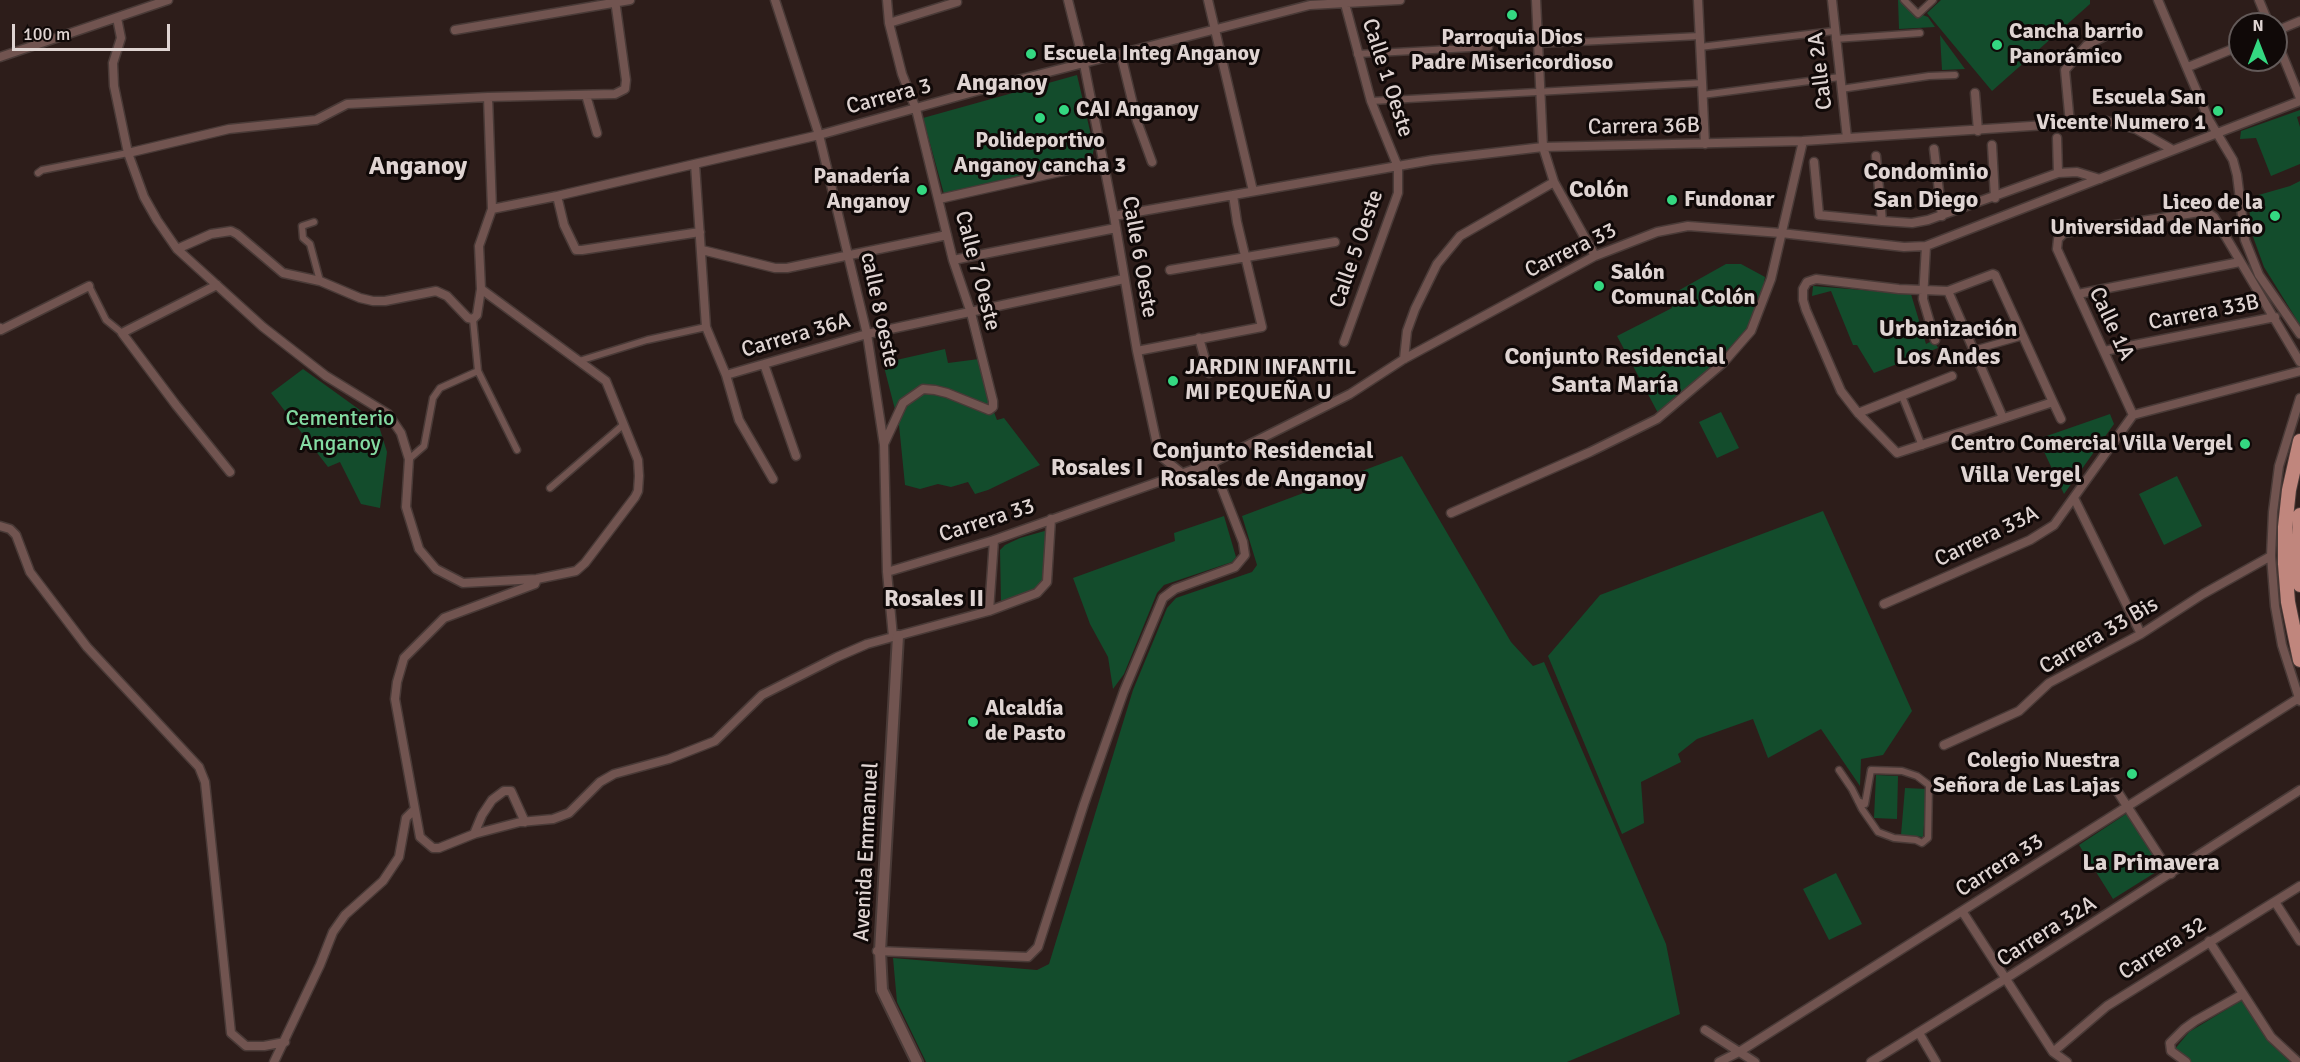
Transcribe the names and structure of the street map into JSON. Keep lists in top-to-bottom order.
{
  "streets": {
    "street": [
      "Calle 2A",
      "Calle 1 Oeste",
      "Carrera 3",
      "Carrera 36B",
      "Calle 5 Oeste",
      "Carrera 33",
      "Calle 6 Oeste",
      "Calle 7 Oeste",
      "calle 8 oeste",
      "Carrera 33B",
      "Calle 1A",
      "Carrera 36A",
      "Carrera 33A",
      "Carrera 33 Bis",
      "Avenida Emmanuel",
      "Carrera 32A",
      "Carrera 32"
    ]
  },
  "crossings": [
    ["Calle 2A", "Carrera 36B"],
    ["Calle 1 Oeste", "Carrera 3"],
    ["Calle 1 Oeste", "Carrera 36B"],
    ["Calle 1 Oeste", "Calle 5 Oeste"],
    ["Carrera 3", "Calle 6 Oeste"],
    ["Carrera 3", "Calle 7 Oeste"],
    ["Carrera 3", "calle 8 oeste"],
    ["Carrera 36B", "Calle 5 Oeste"],
    ["Carrera 36B", "Carrera 33"],
    ["Carrera 36B", "Calle 6 Oeste"],
    ["Carrera 33", "Calle 6 Oeste"],
    ["Carrera 33", "calle 8 oeste"],
    ["Calle 6 Oeste", "Carrera 36A"],
    ["Calle 7 Oeste", "calle 8 oeste"],
    ["Calle 7 Oeste", "Carrera 36A"],
    ["calle 8 oeste", "Carrera 36A"],
    ["calle 8 oeste", "Avenida Emmanuel"],
    ["Carrera 33B", "Calle 1A"],
    ["Calle 1A", "Carrera 33A"]
  ],
  "districts": [
    "Anganoy",
    "Anganoy",
    "Condominio San Diego",
    "Colón",
    "Urbanización Los Andes",
    "Conjunto Residencial Santa María",
    "Conjunto Residencial Rosales de Anganoy",
    "Rosales I",
    "Villa Vergel",
    "Rosales II",
    "La Primavera"
  ],
  "parks": ["Cementerio Anganoy"],
  "places": [
    "Parroquia Dios Padre Misericordioso",
    "Cancha barrio Panorámico",
    "Escuela Integ Anganoy",
    "CAI Anganoy",
    "Escuela San Vicente Numero 1",
    "Polideportivo Anganoy cancha 3",
    "Panadería Anganoy",
    "Fundonar",
    "Liceo de la Universidad de Nariño",
    "Salón Comunal Colón",
    "JARDIN INFANTIL MI PEQUEÑA U",
    "Centro Comercial Villa Vergel",
    "Alcaldía de Pasto",
    "Colegio Nuestra Señora de Las Lajas"
  ],
  "scale_bar": "100 m",
  "north": "top"
}
